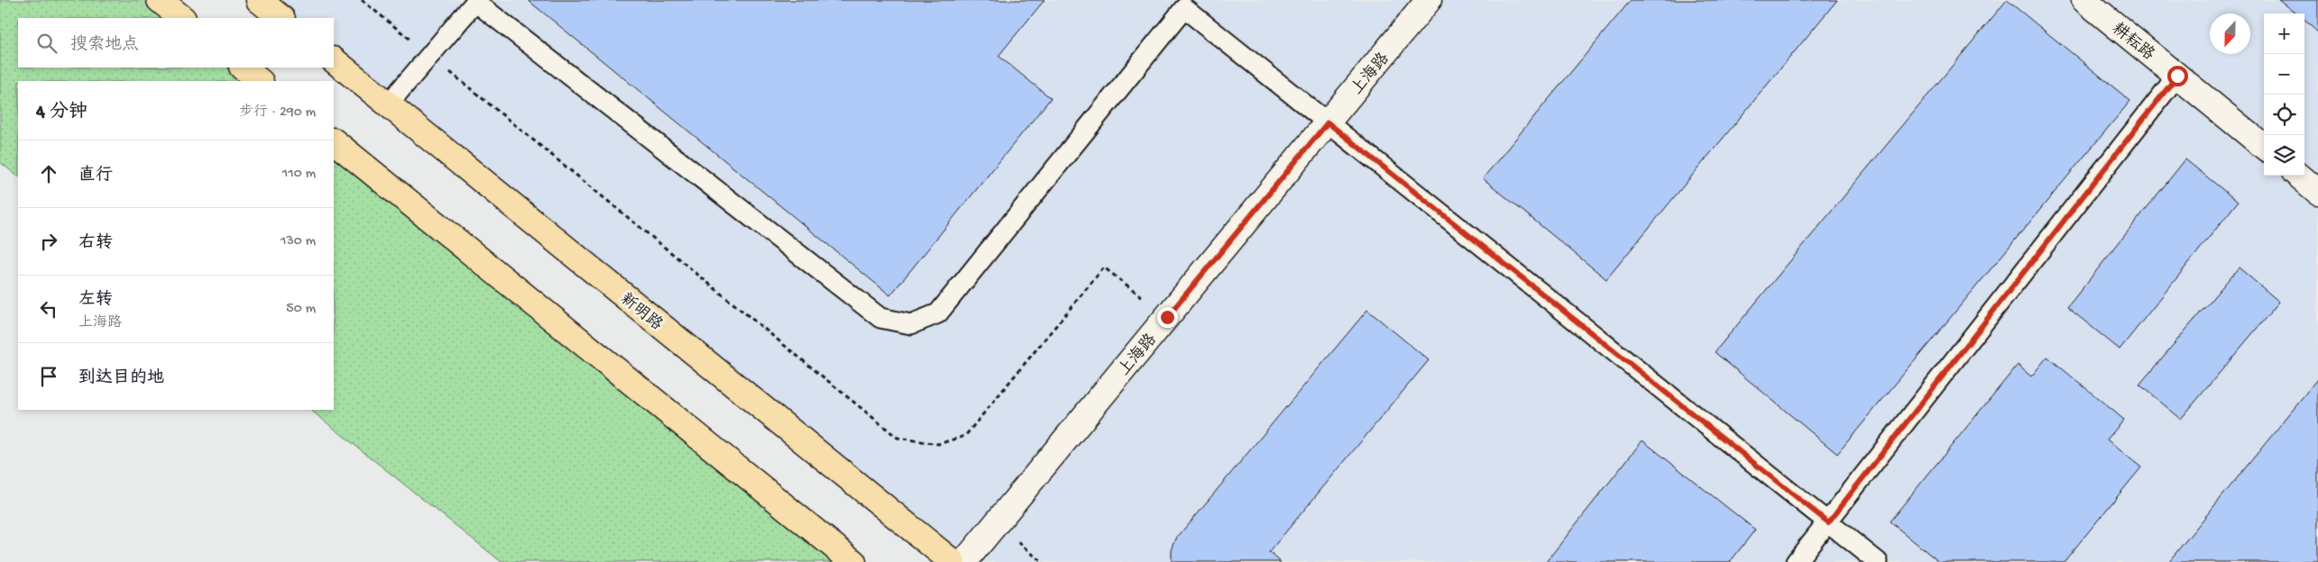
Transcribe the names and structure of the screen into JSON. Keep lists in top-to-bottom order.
{
  "streets": {
    "main road": ["新明路"],
    "street": ["耕耘路", "上海路"]
  },
  "north": "bottom",
  "page": {
    "map_buttons": ["+", "−"],
    "search": "搜索地点",
    "heading": ["4 分钟", "步行 · 290 m"],
    "list": [
      ["直行", "110 m"],
      ["右转", "130 m"],
      ["左转", "上海路", "50 m"],
      "到达目的地"
    ]
  }
}
